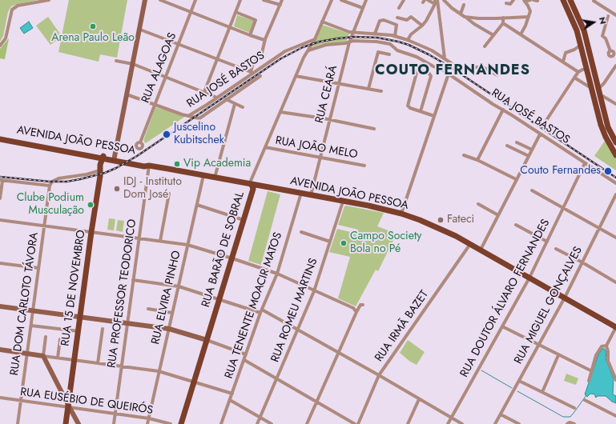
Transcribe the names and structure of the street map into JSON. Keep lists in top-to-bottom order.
{
  "streets": {
    "main road": ["AVENIDA JOÃO PESSOA", "RUA BARÃO DE SOBRAL", "RUA 15 DE NOVEMBRO"],
    "street": [
      "RUA ALAGOAS",
      "RUA JOSÉ BASTOS",
      "RUA CEARÁ",
      "RUA JOÃO MELO",
      "RUA PROFESSOR TEODORICO",
      "RUA ELVIRA PINHO",
      "RUA DOUTOR ÁLVARO FERNANDES",
      "RUA DOM CARLOTO TÁVORA",
      "RUA TENENTE MOACIR MATOS",
      "RUA MIGUEL GONÇALVES",
      "RUA ROMEU MARTINS",
      "RUA IRMÃ BAZET",
      "RUA EUSÉBIO DE QUEIRÓS"
    ]
  },
  "crossings": [
    ["RUA JOSÉ BASTOS", "RUA CEARÁ"],
    ["RUA JOSÉ BASTOS", "RUA BARÃO DE SOBRAL"],
    ["RUA JOSÉ BASTOS", "RUA DOUTOR ÁLVARO FERNANDES"],
    ["RUA CEARÁ", "AVENIDA JOÃO PESSOA"],
    ["RUA CEARÁ", "RUA JOÃO MELO"],
    ["AVENIDA JOÃO PESSOA", "RUA BARÃO DE SOBRAL"],
    ["AVENIDA JOÃO PESSOA", "RUA 15 DE NOVEMBRO"],
    ["AVENIDA JOÃO PESSOA", "RUA PROFESSOR TEODORICO"],
    ["AVENIDA JOÃO PESSOA", "RUA ELVIRA PINHO"],
    ["AVENIDA JOÃO PESSOA", "RUA DOUTOR ÁLVARO FERNANDES"],
    ["AVENIDA JOÃO PESSOA", "RUA TENENTE MOACIR MATOS"],
    ["AVENIDA JOÃO PESSOA", "RUA MIGUEL GONÇALVES"],
    ["AVENIDA JOÃO PESSOA", "RUA ROMEU MARTINS"],
    ["AVENIDA JOÃO PESSOA", "RUA IRMÃ BAZET"],
    ["RUA JOÃO MELO", "RUA BARÃO DE SOBRAL"],
    ["RUA 15 DE NOVEMBRO", "RUA EUSÉBIO DE QUEIRÓS"],
    ["RUA PROFESSOR TEODORICO", "RUA EUSÉBIO DE QUEIRÓS"],
    ["RUA ELVIRA PINHO", "RUA EUSÉBIO DE QUEIRÓS"],
    ["RUA DOM CARLOTO TÁVORA", "RUA EUSÉBIO DE QUEIRÓS"]
  ],
  "districts": ["COUTO FERNANDES"],
  "places": [
    "Arena Paulo Leão",
    "Juscelino Kubitschek",
    "Vip Academia",
    "Couto Fernandes",
    "IDJ - Instituto Dom José",
    "Clube Podium Musculação",
    "Fateci",
    "Campo Society Bola no Pé"
  ],
  "north": "right"
}
